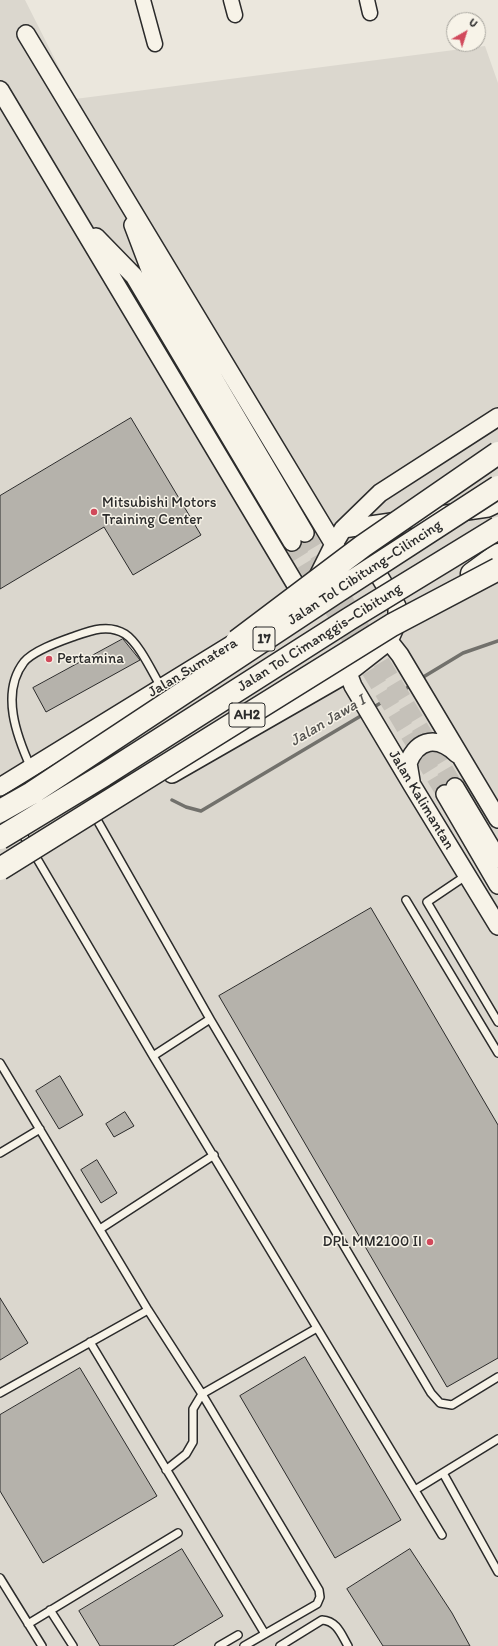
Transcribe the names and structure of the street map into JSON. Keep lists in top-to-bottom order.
{
  "streets": {
    "highway": [
      "Jalan Tol Cibitung–Cilincing",
      "Jalan Tol Cimanggis–Cibitung",
      "17",
      "AH2"
    ],
    "street": ["Jalan Sumatera", "Jalan Kalimantan"]
  },
  "crossings": [
    ["Jalan Tol Cibitung–Cilincing", "17"],
    ["17", "Jalan Sumatera"]
  ],
  "water": ["Jalan Jawa I"],
  "places": ["Mitsubishi Motors Training Center", "Pertamina", "DPL MM2100 II"],
  "north": "top right"
}
